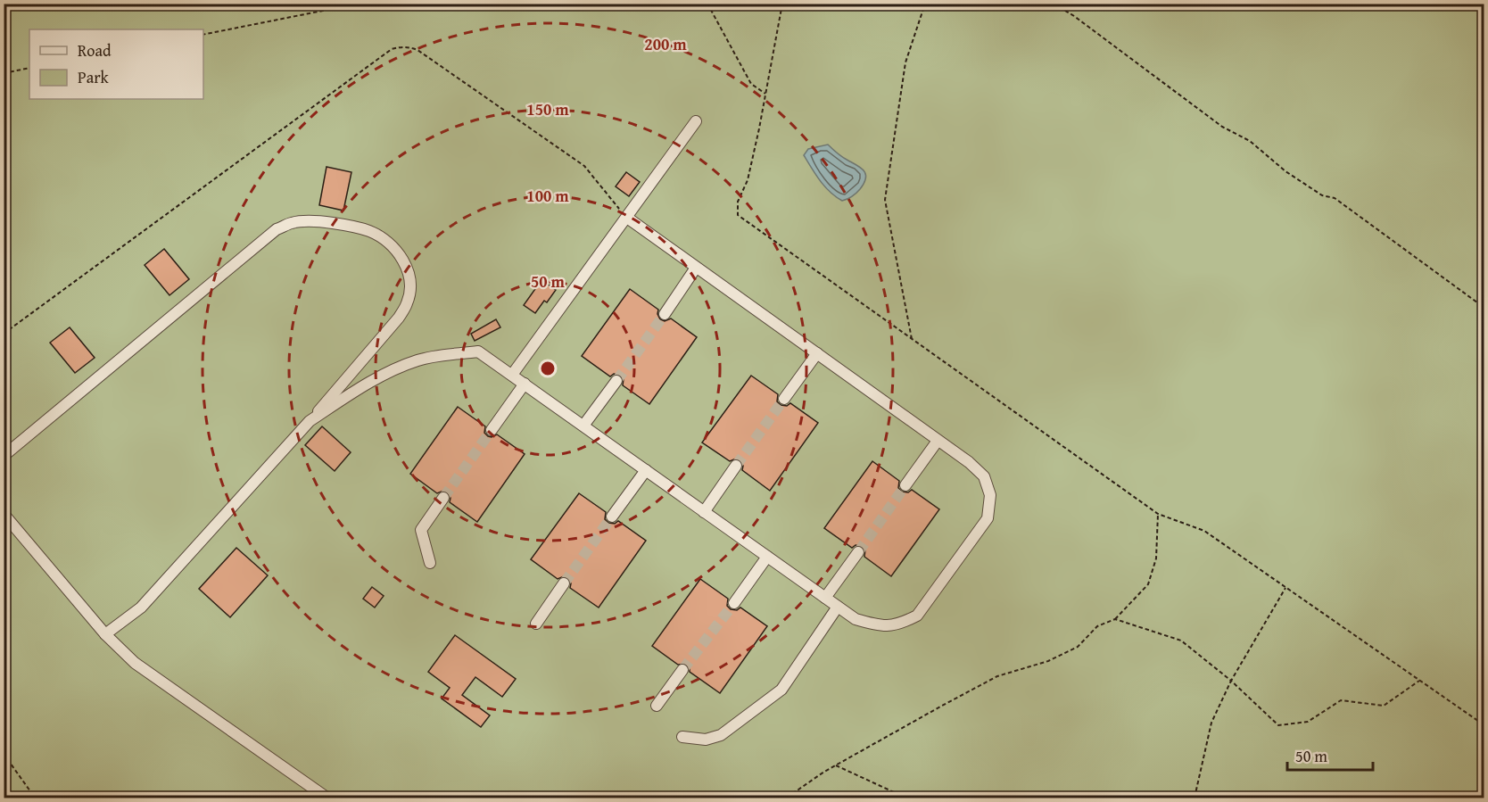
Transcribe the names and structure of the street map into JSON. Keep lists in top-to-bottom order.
{
  "legend": ["Road", "Park"],
  "scale_bar": "50 m",
  "rings": [
    "200 m",
    "150 m",
    "100 m",
    "50 m"
  ]
}
